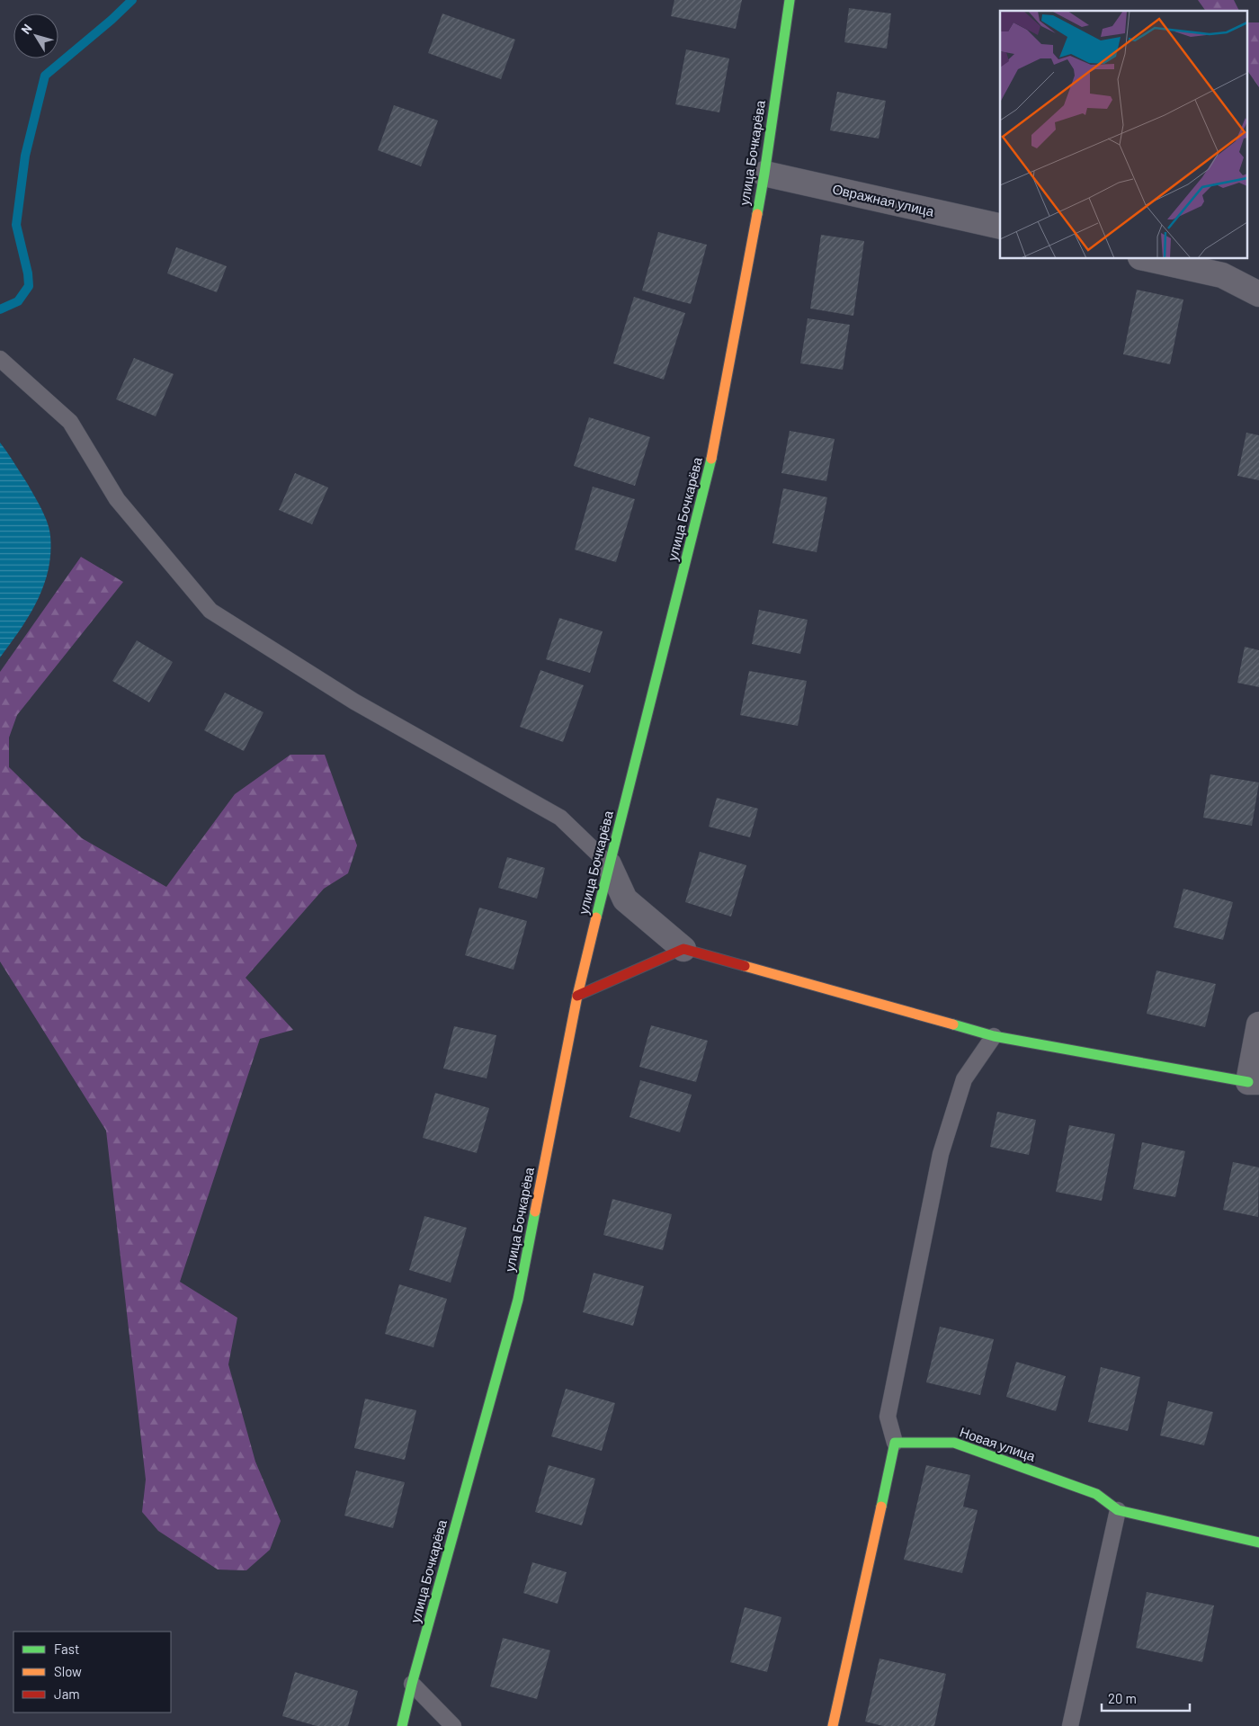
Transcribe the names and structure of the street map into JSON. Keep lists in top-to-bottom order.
{
  "streets": {
    "street": ["улица Бочкарёва", "Овражная улица", "Новая улица"]
  },
  "crossings": [
    ["улица Бочкарёва", "Овражная улица"]
  ],
  "legend": ["Fast", "Slow", "Jam"],
  "scale_bar": "20 m",
  "north": "top left"
}
